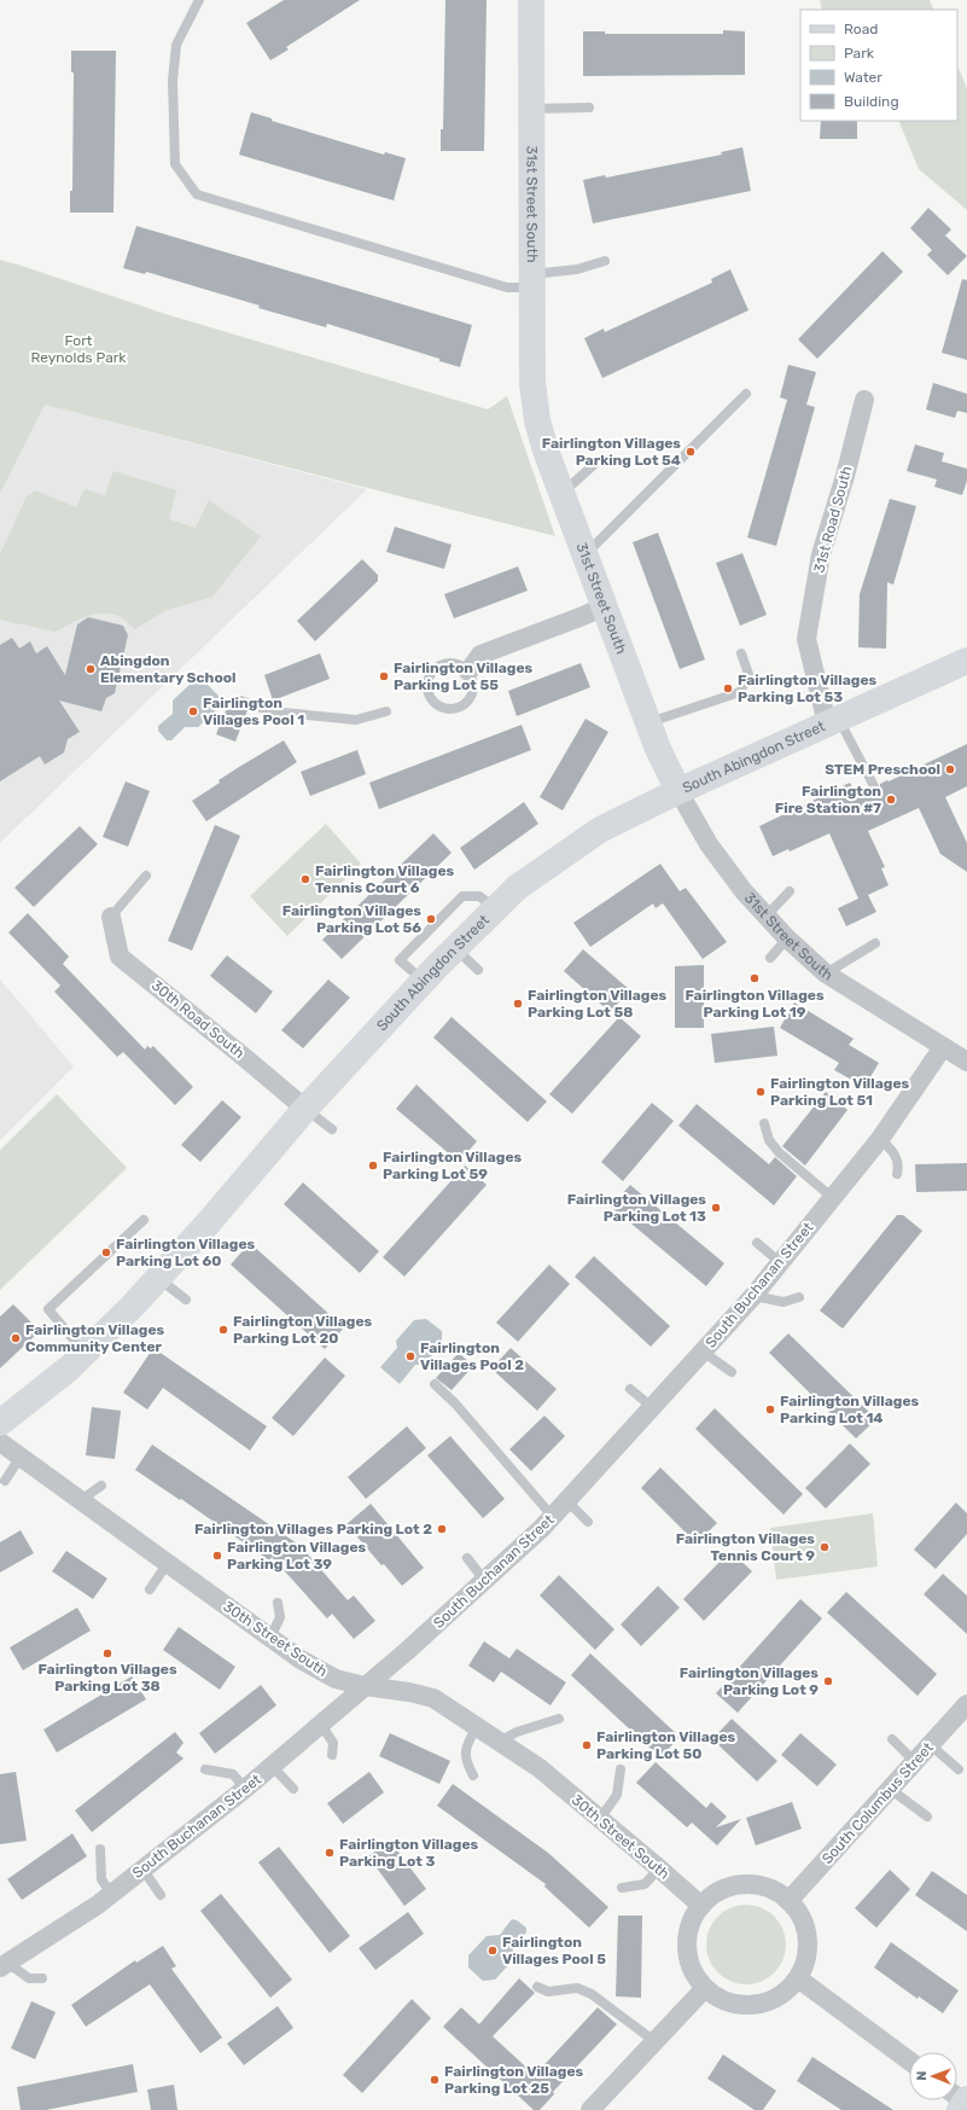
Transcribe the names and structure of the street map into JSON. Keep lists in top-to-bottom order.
{
  "streets": {
    "street": [
      "31st Street South",
      "31st Road South",
      "South Abingdon Street",
      "30th Road South",
      "South Buchanan Street",
      "30th Street South",
      "South Columbus Street"
    ]
  },
  "crossings": [
    ["31st Street South", "South Abingdon Street"],
    ["31st Street South", "South Buchanan Street"],
    ["31st Road South", "South Abingdon Street"],
    ["South Abingdon Street", "30th Road South"],
    ["South Buchanan Street", "30th Street South"],
    ["30th Street South", "South Columbus Street"]
  ],
  "parks": ["Fort Reynolds Park"],
  "places": [
    "Fairlington Villages Parking Lot 54",
    "Abingdon Elementary School",
    "Fairlington Villages Parking Lot 55",
    "Fairlington Villages Parking Lot 53",
    "Fairlington Villages Pool 1",
    "STEM Preschool",
    "Fairlington Fire Station #7",
    "Fairlington Villages Tennis Court 6",
    "Fairlington Villages Parking Lot 56",
    "Fairlington Villages Parking Lot 19",
    "Fairlington Villages Parking Lot 58",
    "Fairlington Villages Parking Lot 51",
    "Fairlington Villages Parking Lot 59",
    "Fairlington Villages Parking Lot 13",
    "Fairlington Villages Parking Lot 60",
    "Fairlington Villages Parking Lot 20",
    "Fairlington Villages Community Center",
    "Fairlington Villages Pool 2",
    "Fairlington Villages Parking Lot 14",
    "Fairlington Villages Parking Lot 2",
    "Fairlington Villages Tennis Court 9",
    "Fairlington Villages Parking Lot 39",
    "Fairlington Villages Parking Lot 38",
    "Fairlington Villages Parking Lot 9",
    "Fairlington Villages Parking Lot 50",
    "Fairlington Villages Parking Lot 3",
    "Fairlington Villages Pool 5",
    "Fairlington Villages Parking Lot 25"
  ],
  "legend": [
    "Road",
    "Park",
    "Water",
    "Building"
  ],
  "north": "left"
}
